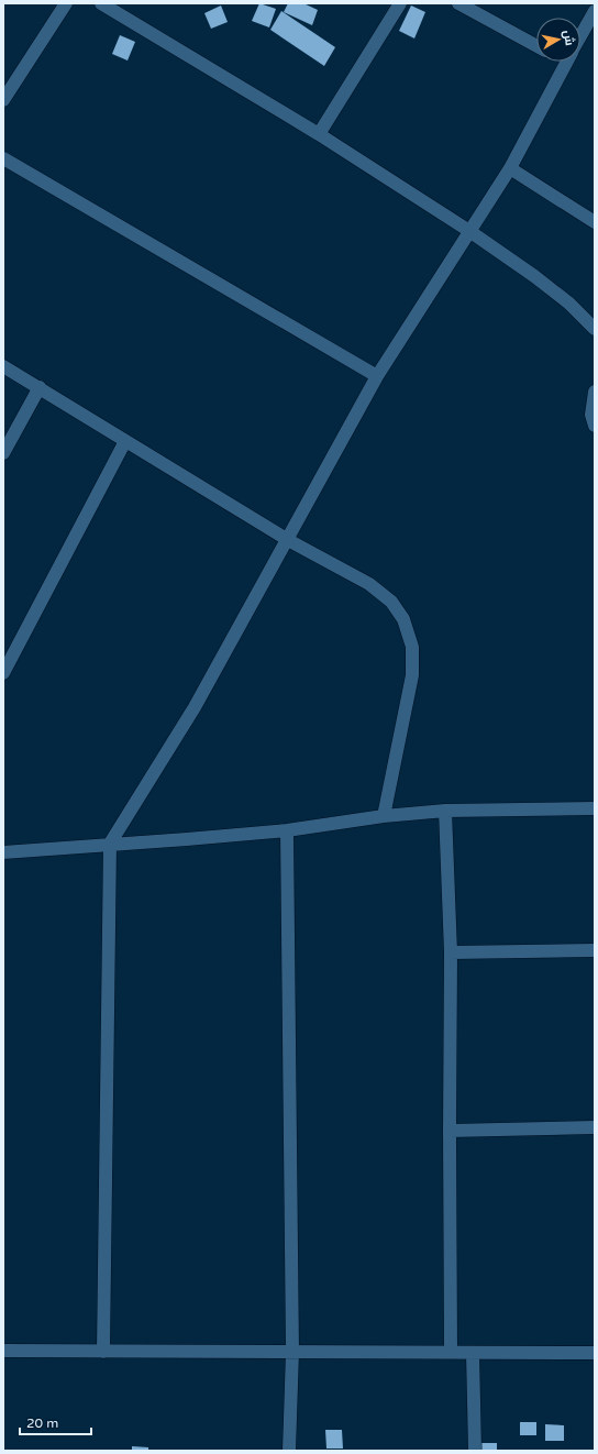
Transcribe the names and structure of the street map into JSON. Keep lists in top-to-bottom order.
{
  "scale_bar": "20 m",
  "north": "right"
}
